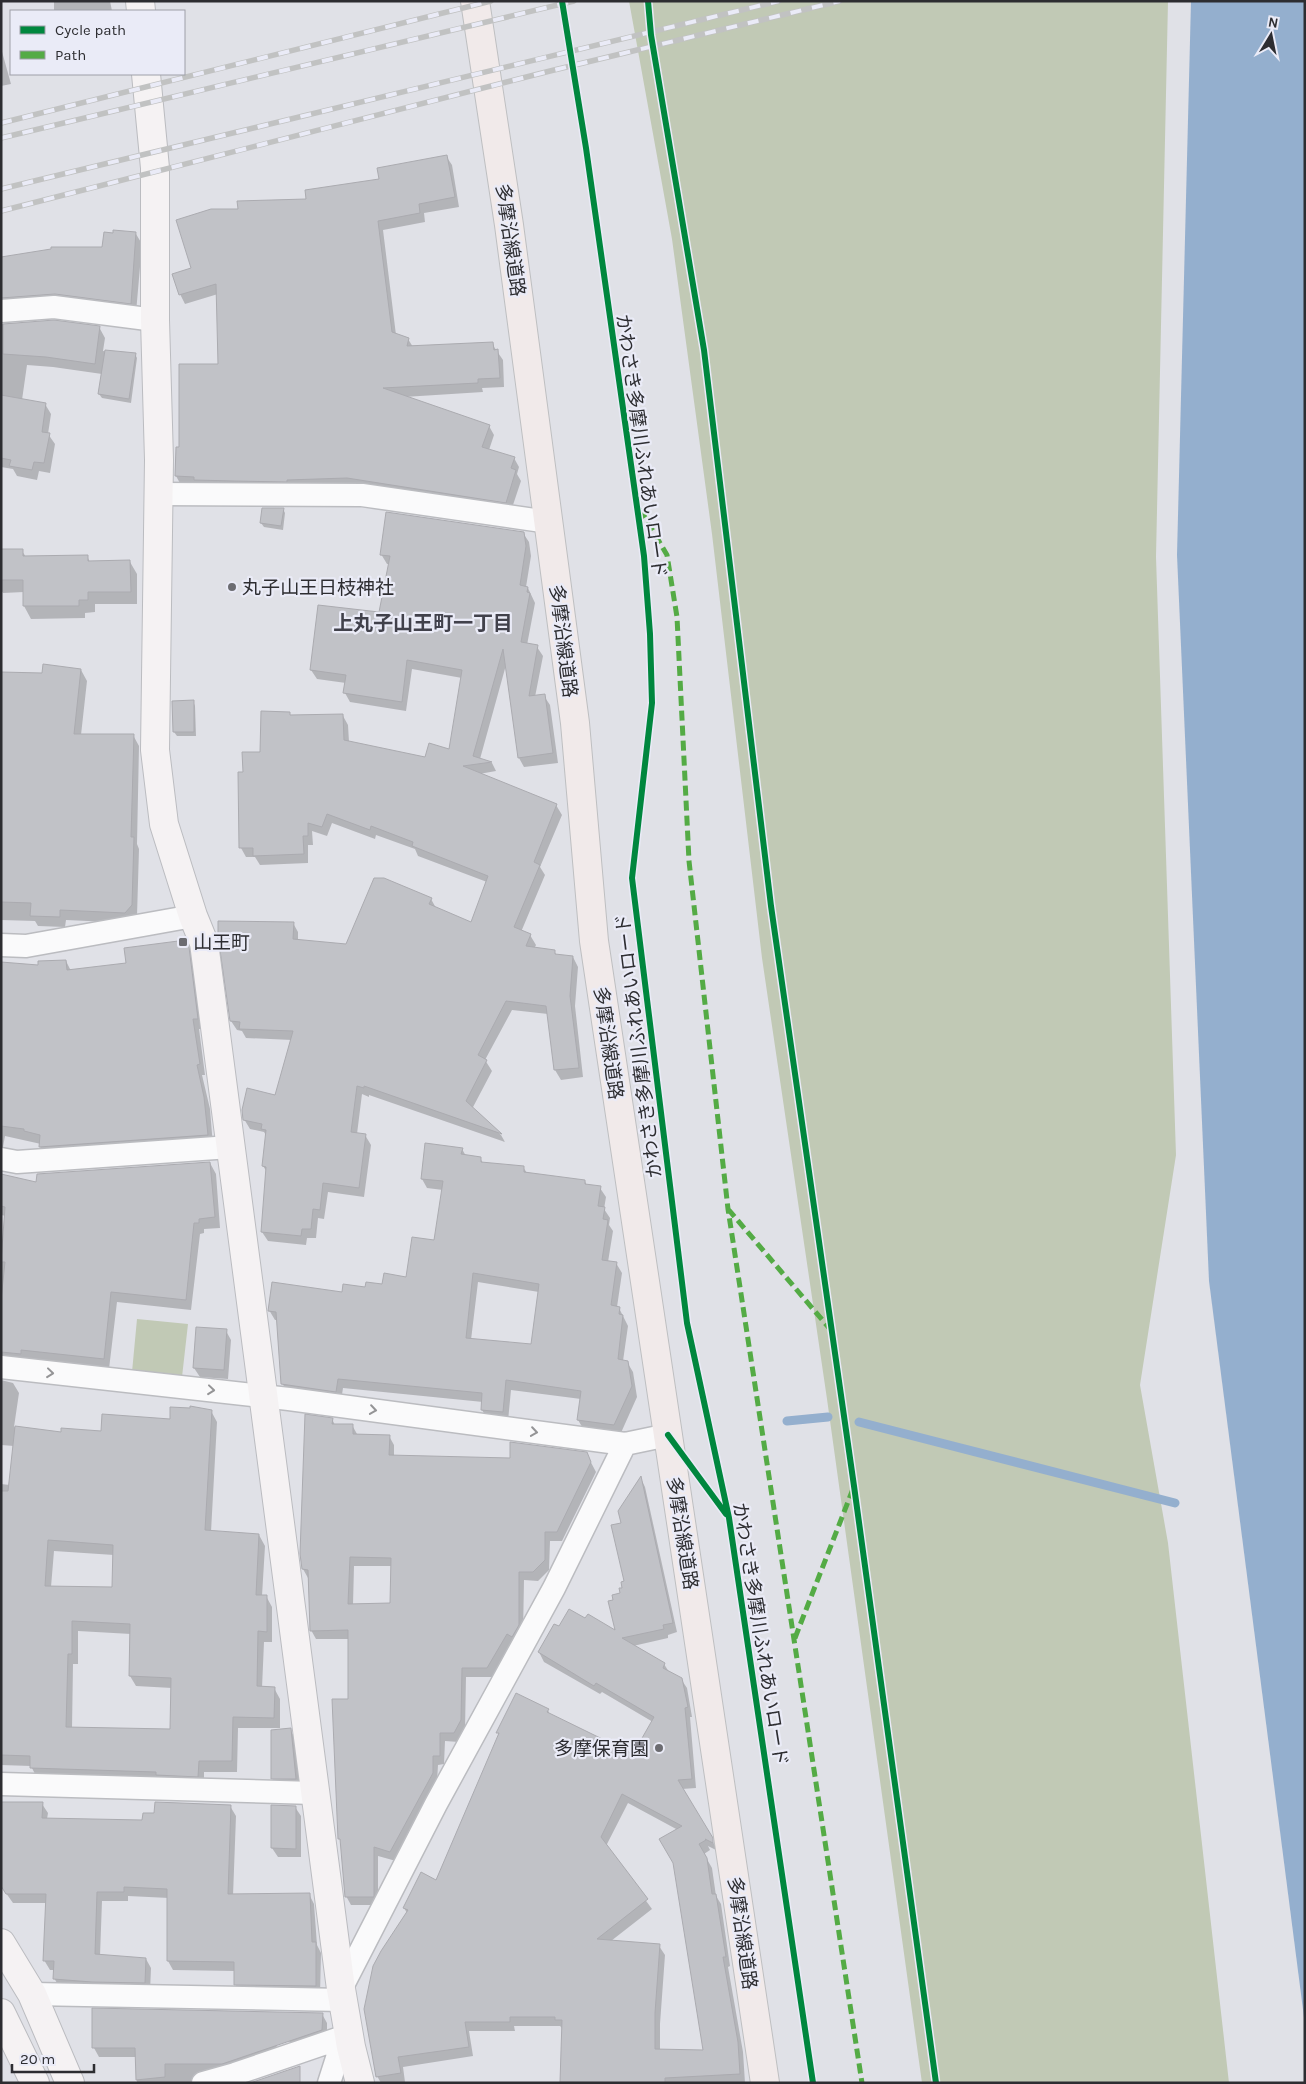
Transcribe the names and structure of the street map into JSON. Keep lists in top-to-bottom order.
{
  "streets": {
    "main road": ["多摩沿線道路"],
    "cycle path": ["かわさき多摩川ふれあいロード"]
  },
  "districts": ["上丸子山王町一丁目"],
  "places": {
    "other": ["丸子山王日枝神社", "多摩保育園"],
    "transit": ["山王町"]
  },
  "legend": ["Cycle path", "Path"],
  "scale_bar": "20 m",
  "north": "top"
}
